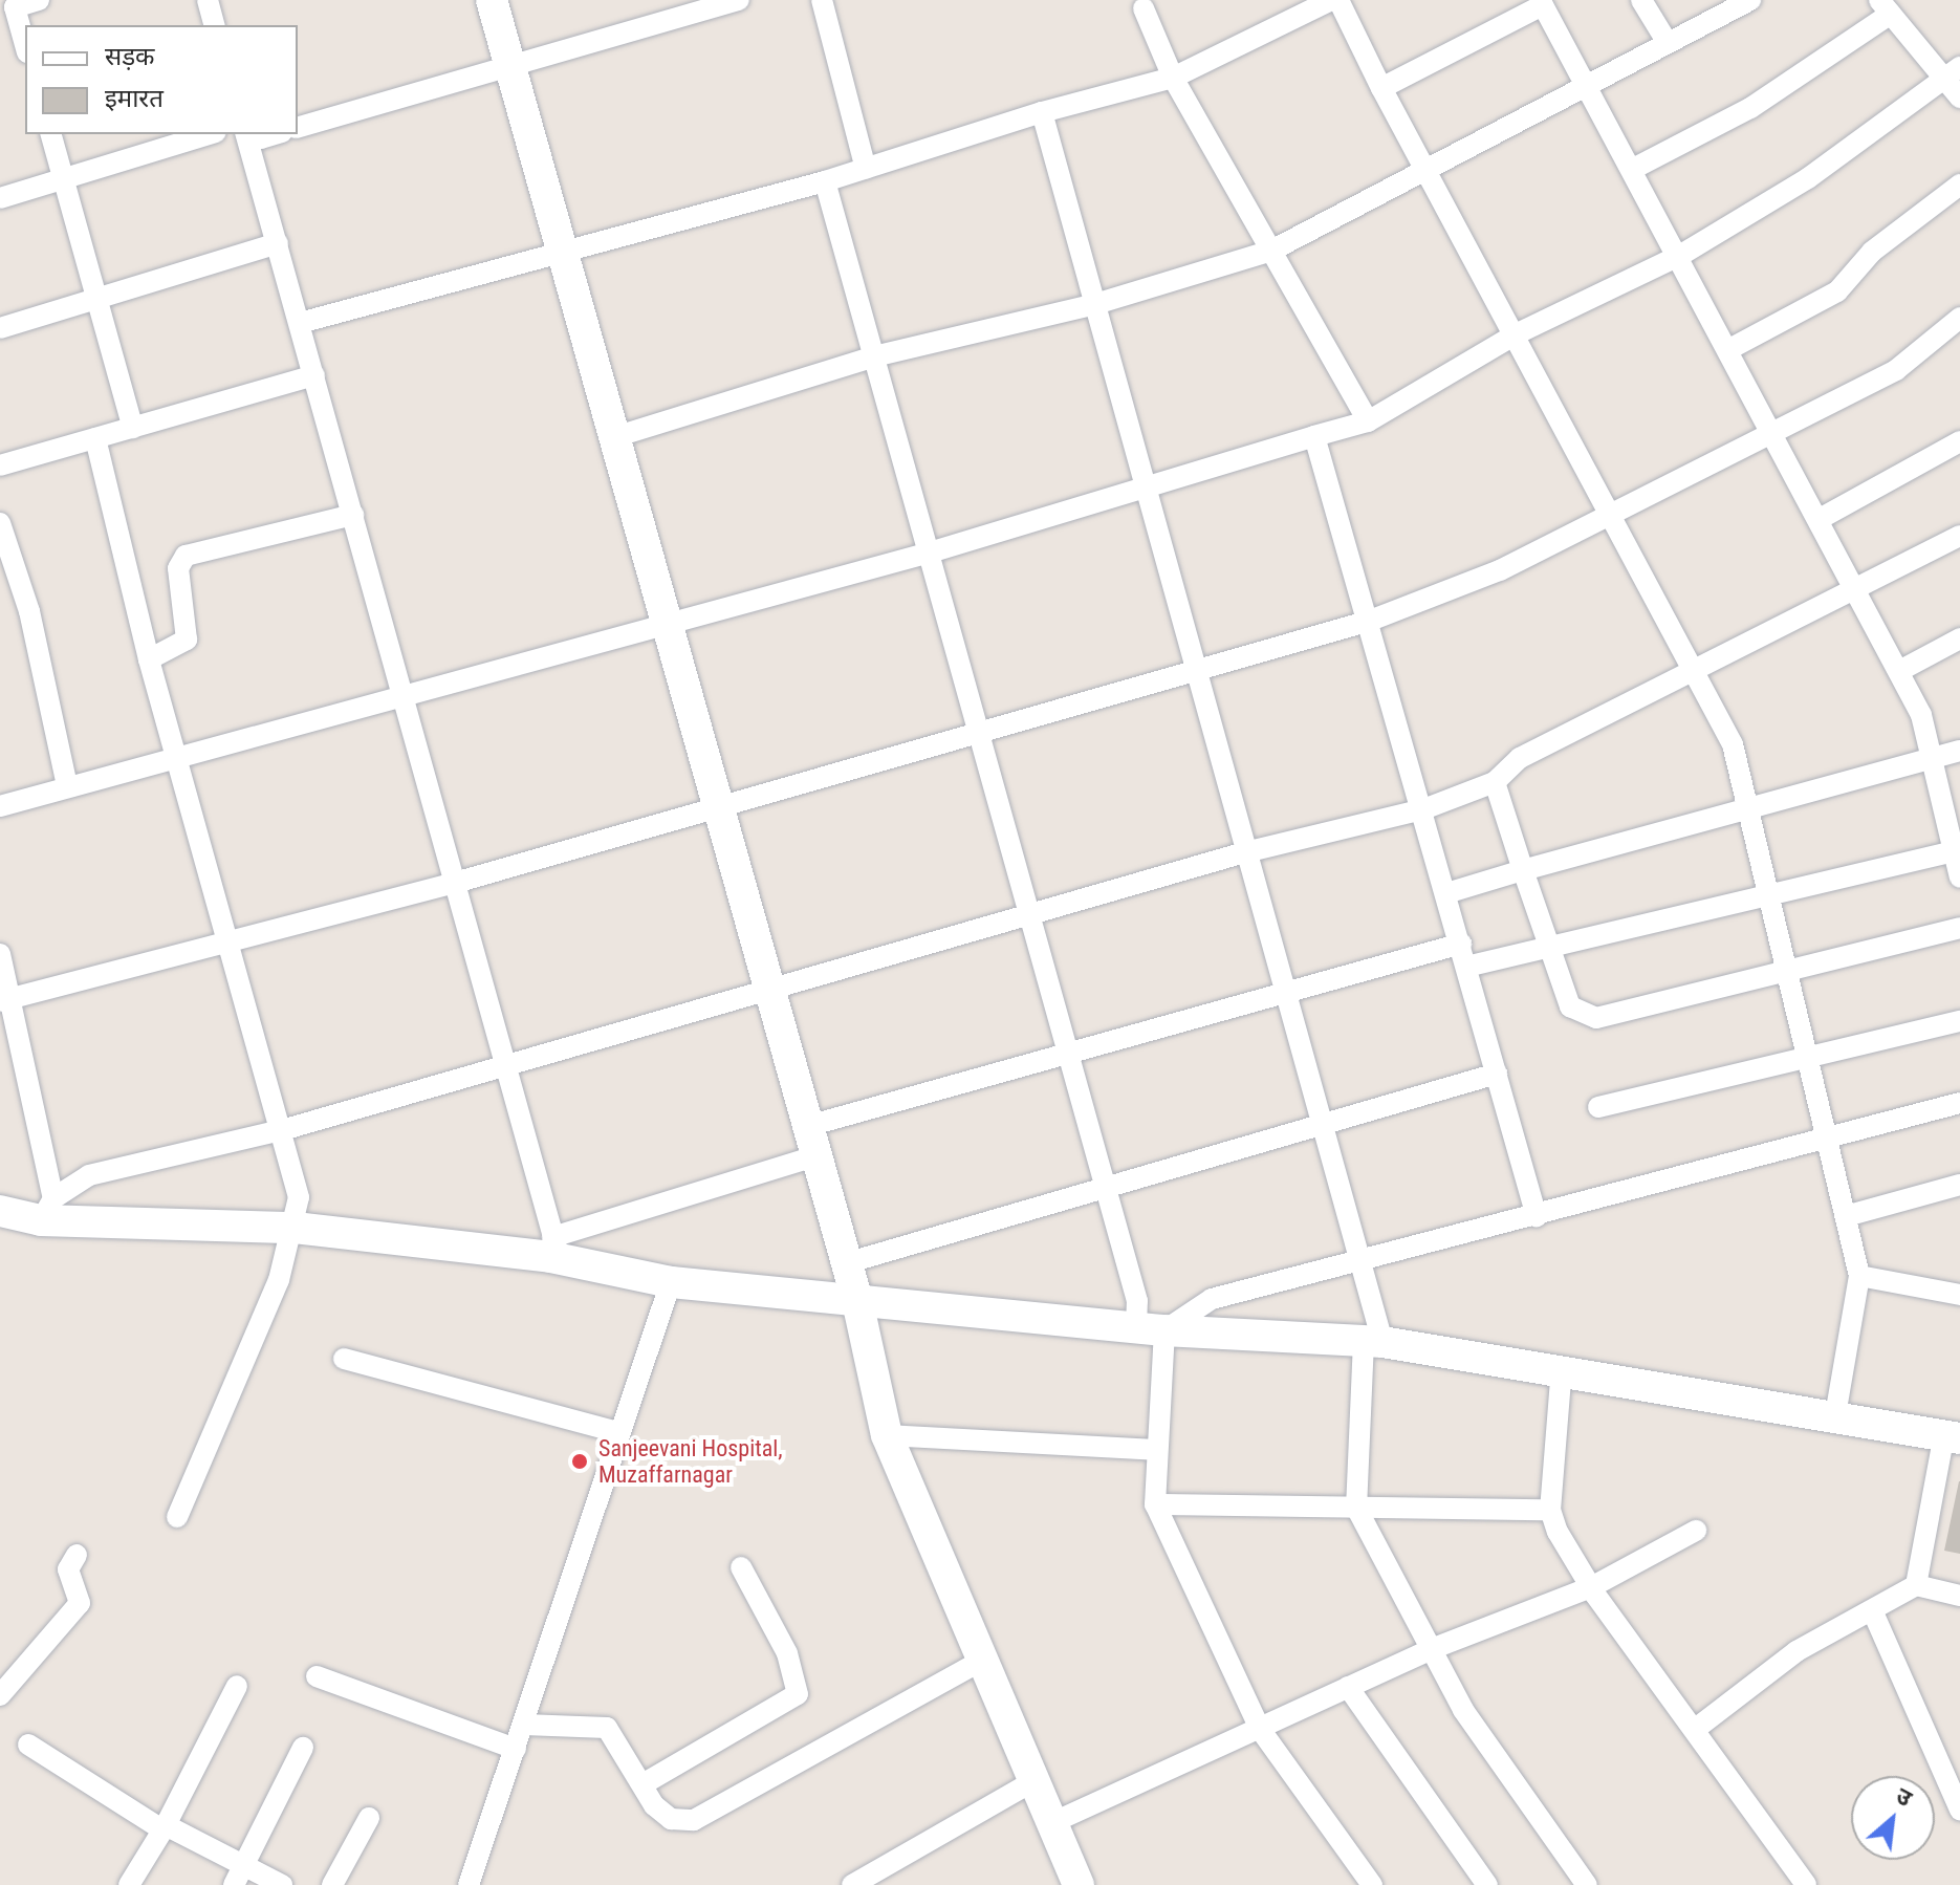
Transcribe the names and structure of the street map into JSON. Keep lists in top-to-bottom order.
{
  "places": ["Sanjeevani Hospital, Muzaffarnagar"],
  "legend": ["सड़क", "इमारत"],
  "north": "top right"
}
